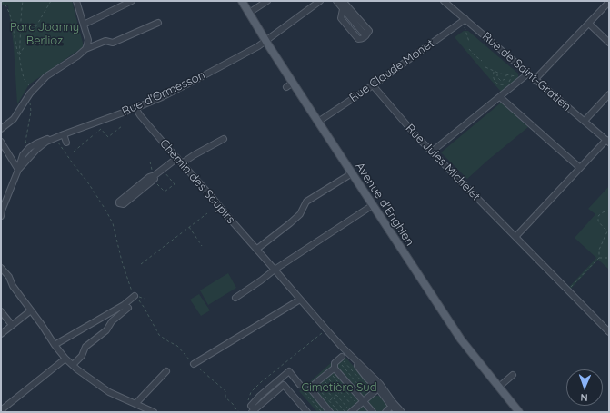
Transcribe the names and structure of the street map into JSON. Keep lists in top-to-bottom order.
{
  "streets": {
    "main road": ["Avenue d'Enghien"],
    "street": [
      "Rue Claude Monet",
      "Rue de Saint-Gratien",
      "Rue d'Ormesson",
      "Rue Jules Michelet",
      "Chemin des Soupirs"
    ]
  },
  "crossings": [
    ["Rue Claude Monet", "Rue de Saint-Gratien"],
    ["Rue Claude Monet", "Rue Jules Michelet"],
    ["Rue Claude Monet", "Avenue d'Enghien"],
    ["Rue d'Ormesson", "Chemin des Soupirs"],
    ["Rue d'Ormesson", "Avenue d'Enghien"]
  ],
  "parks": ["Parc Joanny Berlioz", "Cimetière Sud"],
  "north": "bottom"
}
